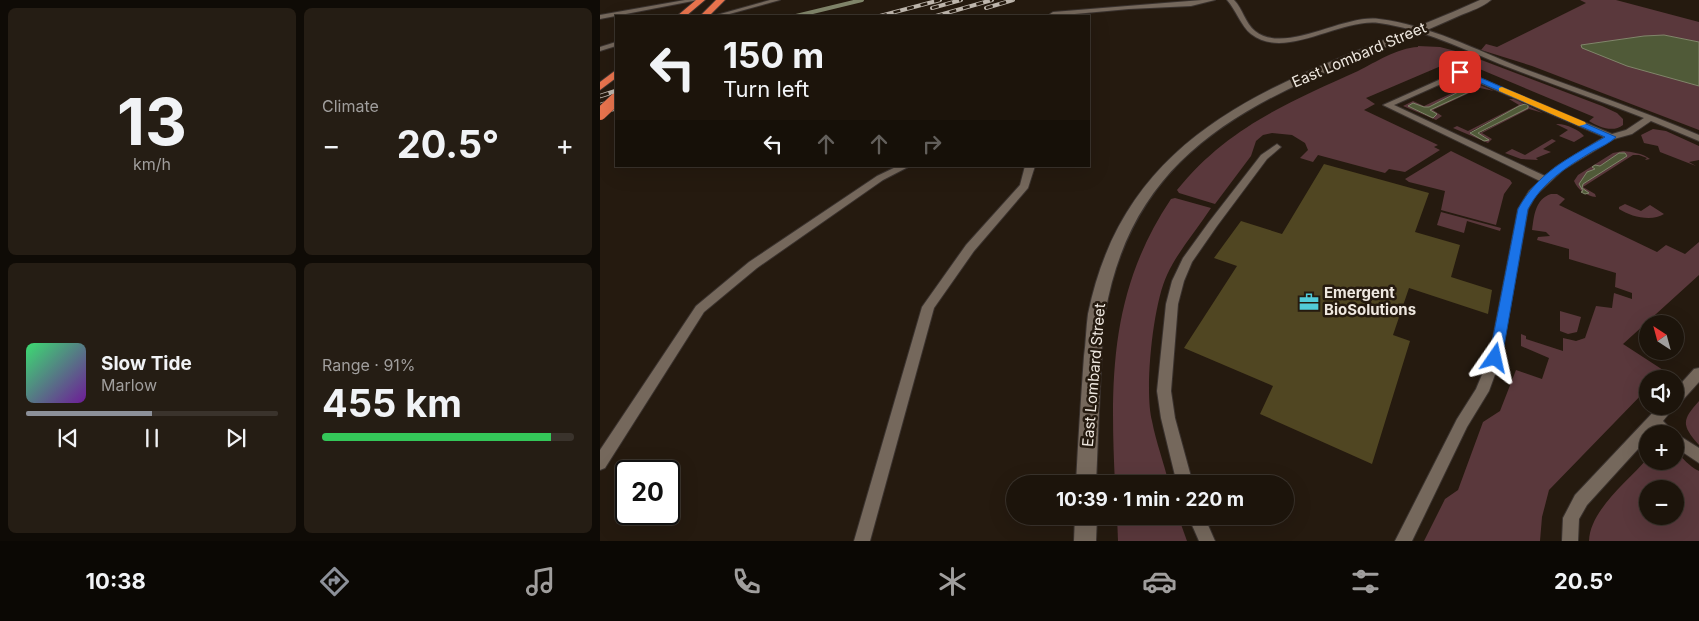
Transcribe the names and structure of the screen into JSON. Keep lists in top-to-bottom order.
{
  "streets": {
    "main road": ["East Lombard Street"]
  },
  "places": {
    "office": ["Emergent BioSolutions"]
  },
  "north": "top left",
  "page": {
    "tile": [
      ["13", "km/h"],
      "Climate",
      ["Range · 91%", "455 km"]
    ],
    "turn": ["150 m", "Turn left"],
    "heat": ["−", "20.5°", "+"],
    "map_buttons": ["+", "−"],
    "song": ["Slow Tide", "Marlow"],
    "limit": "20",
    "trip": "10:39 · 1 min · 220 m",
    "tabs": ["10:38", "20.5°"]
  }
}
